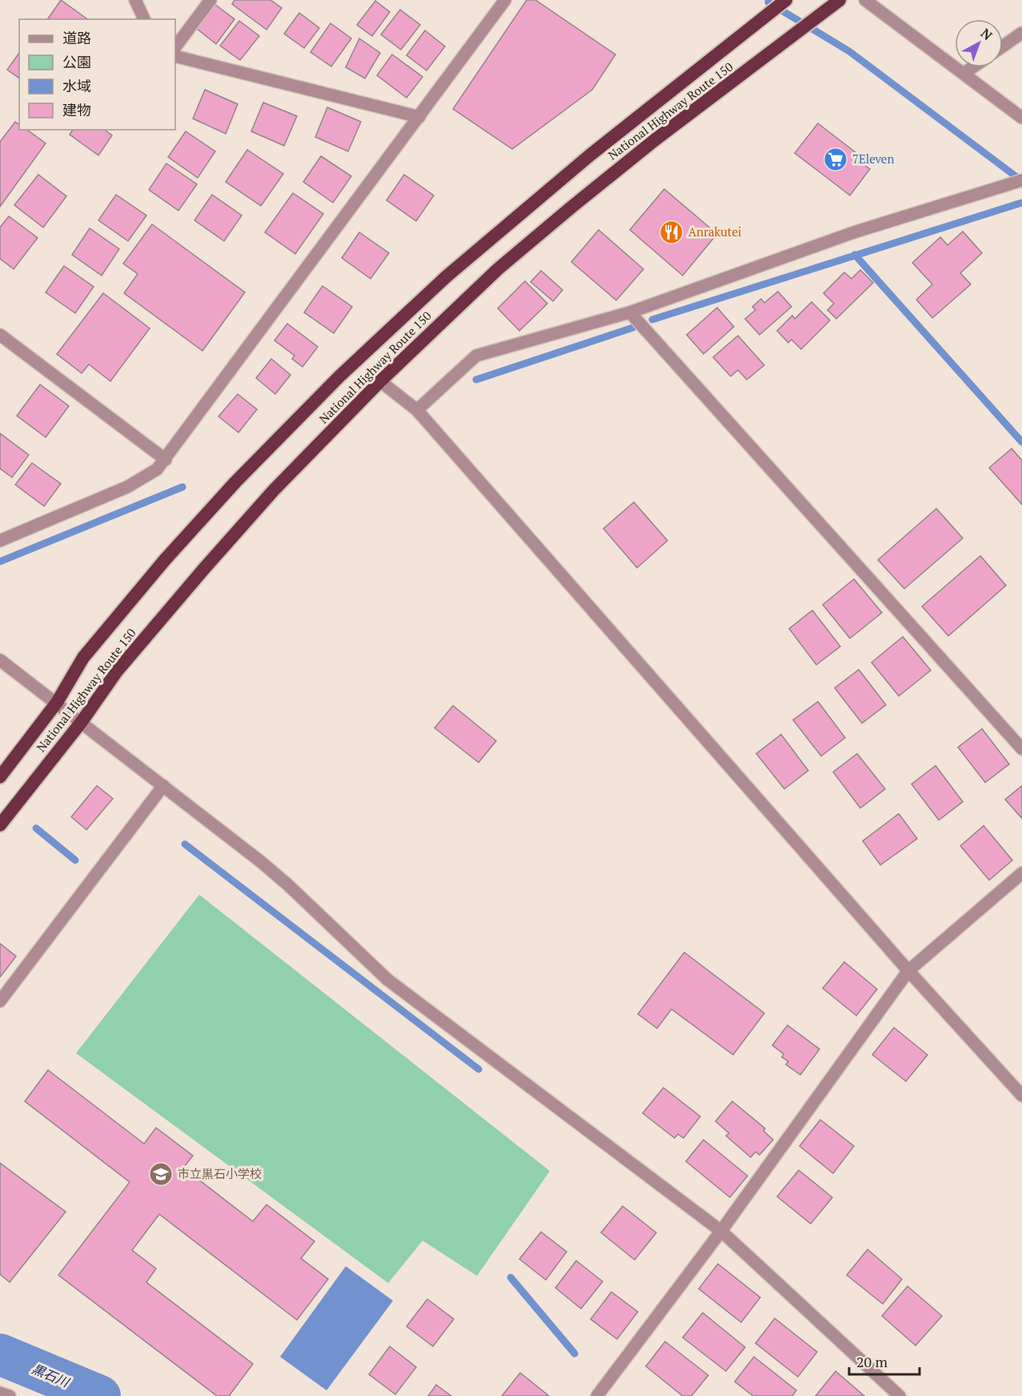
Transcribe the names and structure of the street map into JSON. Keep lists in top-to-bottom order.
{
  "streets": {
    "highway": ["National Highway Route 150"]
  },
  "water": ["黒石川"],
  "places": {
    "supermarket": ["7Eleven"],
    "restaurant": ["Anrakutei"],
    "school or university": ["市立黒石小学校"]
  },
  "legend": [
    "道路",
    "公園",
    "水域",
    "建物"
  ],
  "scale_bar": "20 m",
  "north": "top right"
}
